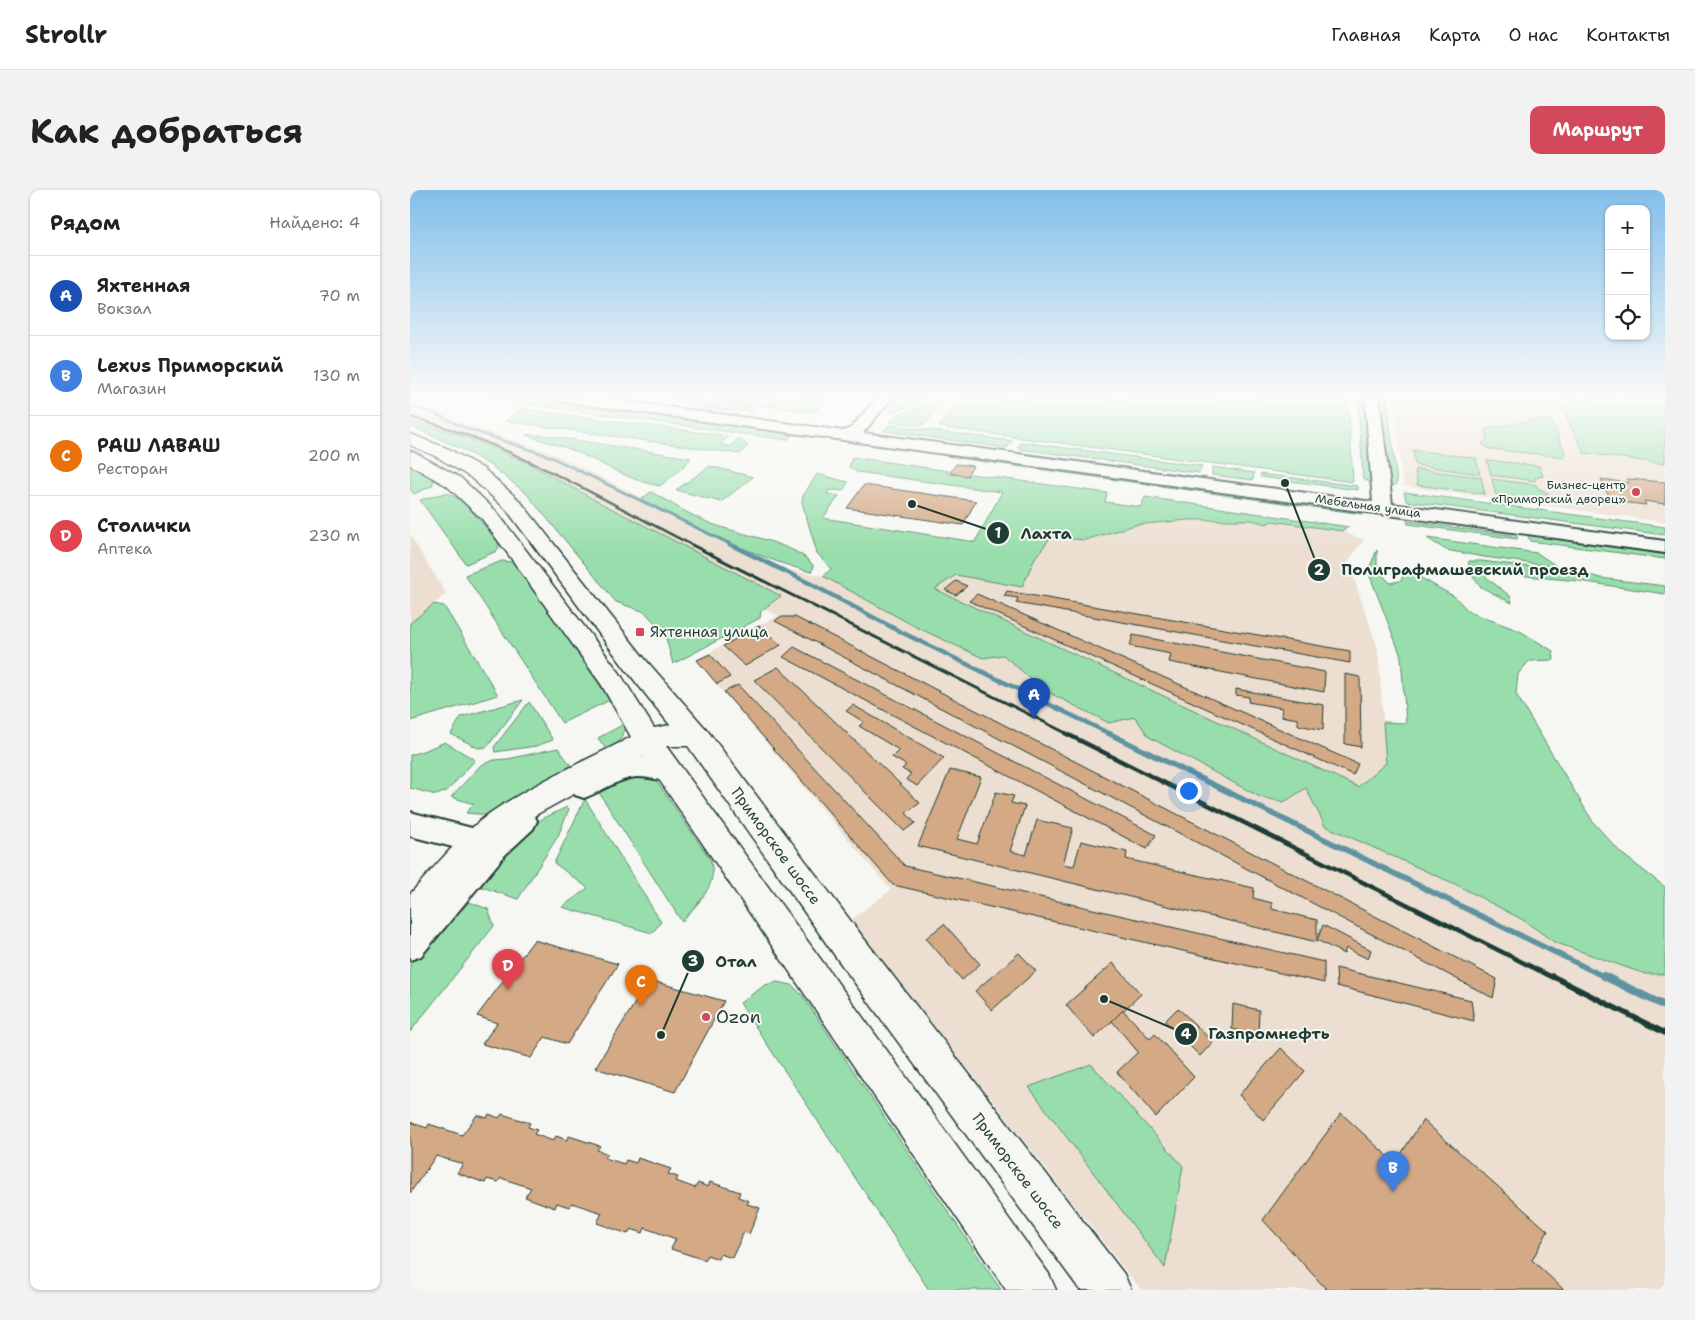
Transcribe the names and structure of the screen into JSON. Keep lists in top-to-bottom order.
{
  "streets": {
    "main road": ["Приморское шоссе"],
    "street": ["Мебельная улица"]
  },
  "places": {
    "other": [
      "Полиграфмашевский проезд",
      "Бизнес-центр «Приморский дворец»",
      "Лахта",
      "Газпромнефть",
      "Ozon",
      "Отал"
    ],
    "transit": ["Яхтенная улица"]
  },
  "page": {
    "header": "Strollr",
    "nav": [
      "Главная",
      "Карта",
      "О нас",
      "Контакты"
    ],
    "buttons": "Маршрут",
    "title": "Как добраться",
    "heading": ["Рядом", "Найдено: 4"],
    "map_buttons": ["+", "−"],
    "list": [
      {
        "mark": "A",
        "name": "Яхтенная",
        "note": "Вокзал",
        "value": "70 m"
      },
      {
        "mark": "B",
        "name": "Lexus Приморский",
        "note": "Магазин",
        "value": "130 m"
      },
      {
        "mark": "C",
        "name": "РАШ ЛАВАШ",
        "note": "Ресторан",
        "value": "200 m"
      },
      {
        "mark": "D",
        "name": "Столички",
        "note": "Аптека",
        "value": "230 m"
      }
    ],
    "pins": [
      "A",
      "D",
      "C",
      "B"
    ]
  }
}
